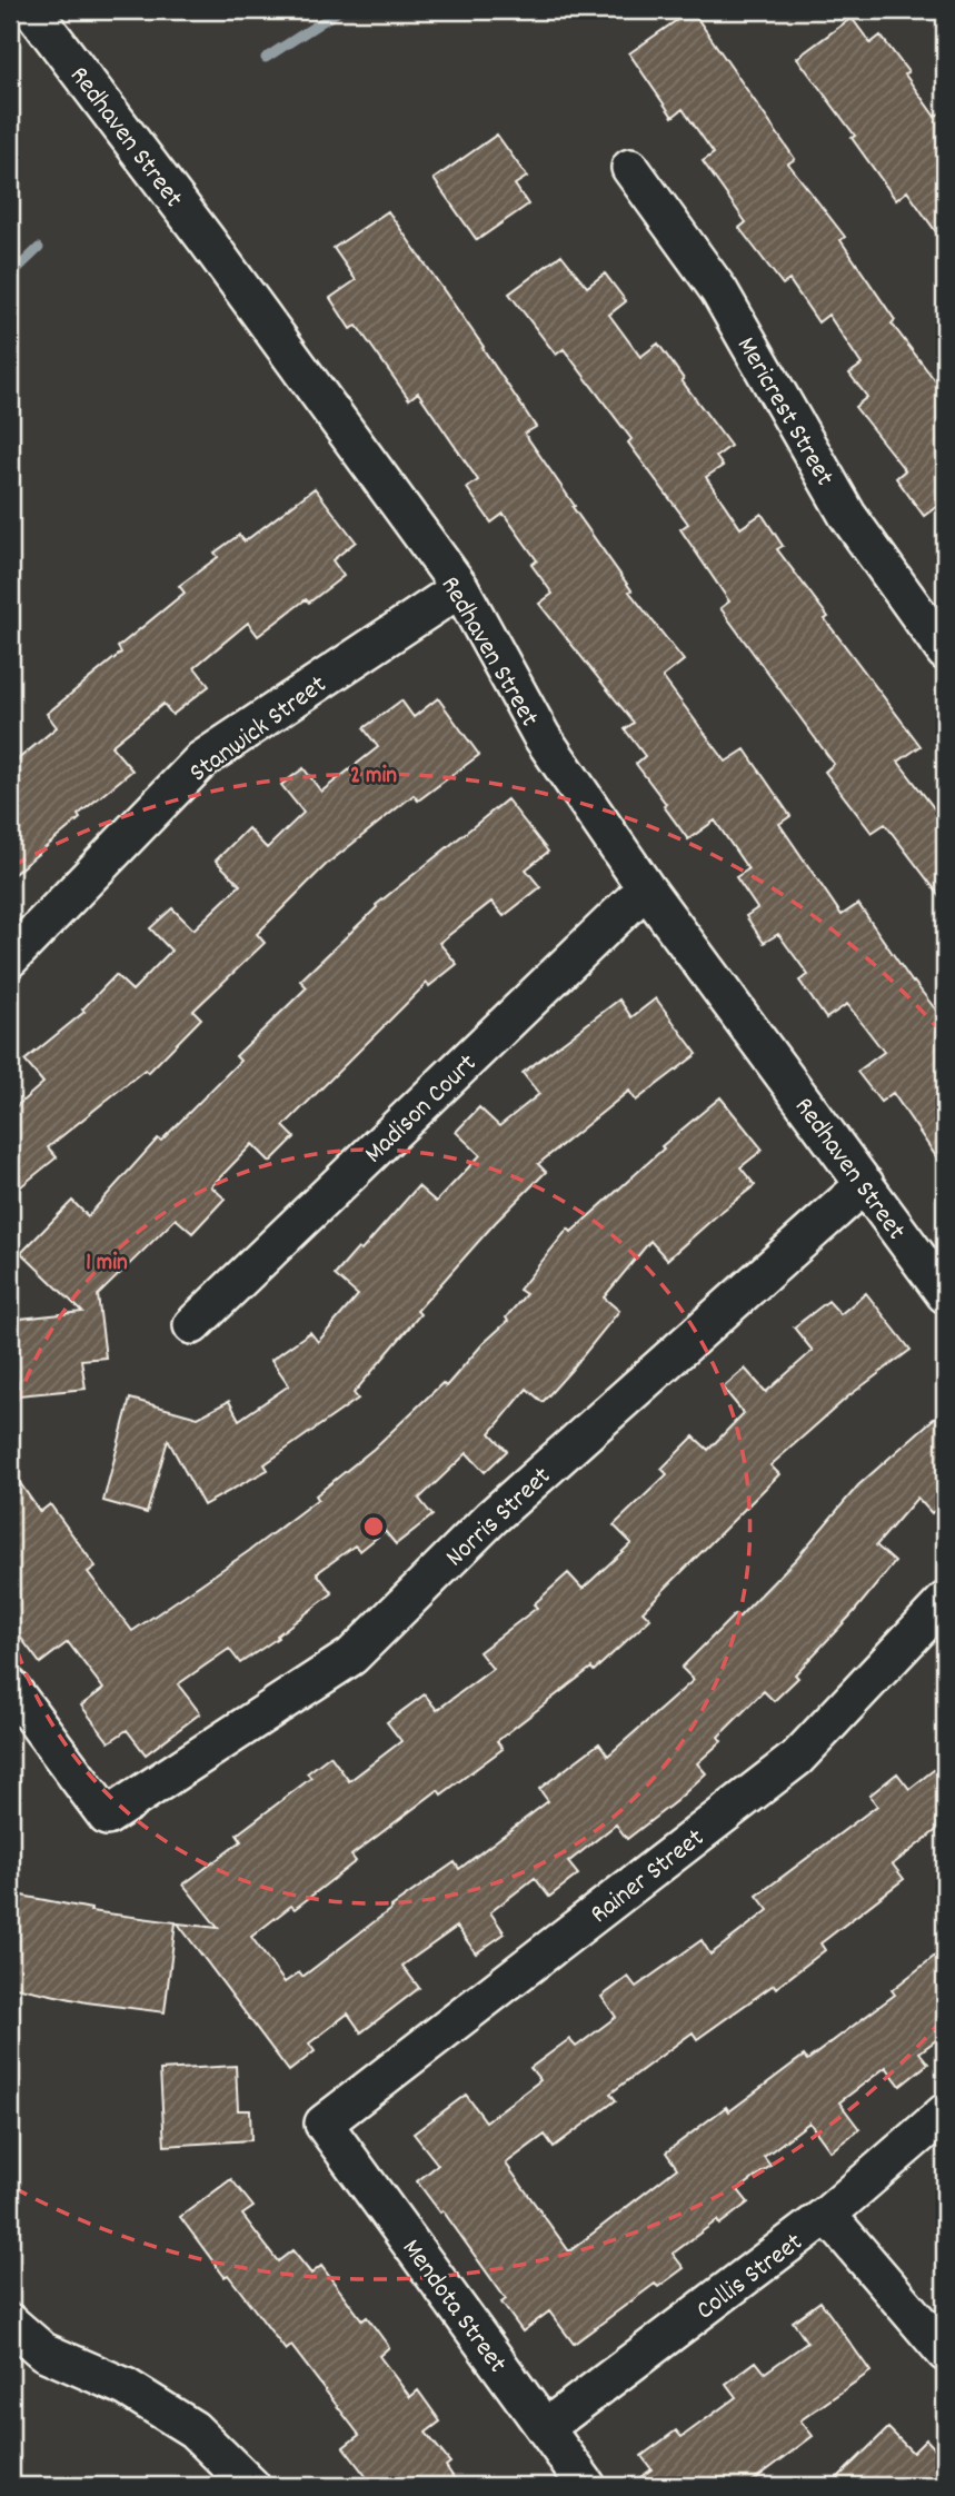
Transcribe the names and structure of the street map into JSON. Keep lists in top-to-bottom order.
{
  "streets": {
    "street": [
      "Redhaven Street",
      "Mericrest Street",
      "Stanwick Street",
      "Madison Court",
      "Norris Street",
      "Rainer Street",
      "Collis Street",
      "Mendota Street"
    ]
  },
  "crossings": [
    ["Redhaven Street", "Stanwick Street"],
    ["Redhaven Street", "Madison Court"],
    ["Redhaven Street", "Norris Street"],
    ["Rainer Street", "Mendota Street"],
    ["Collis Street", "Mendota Street"]
  ],
  "rings": ["2 min", "1 min"]
}
